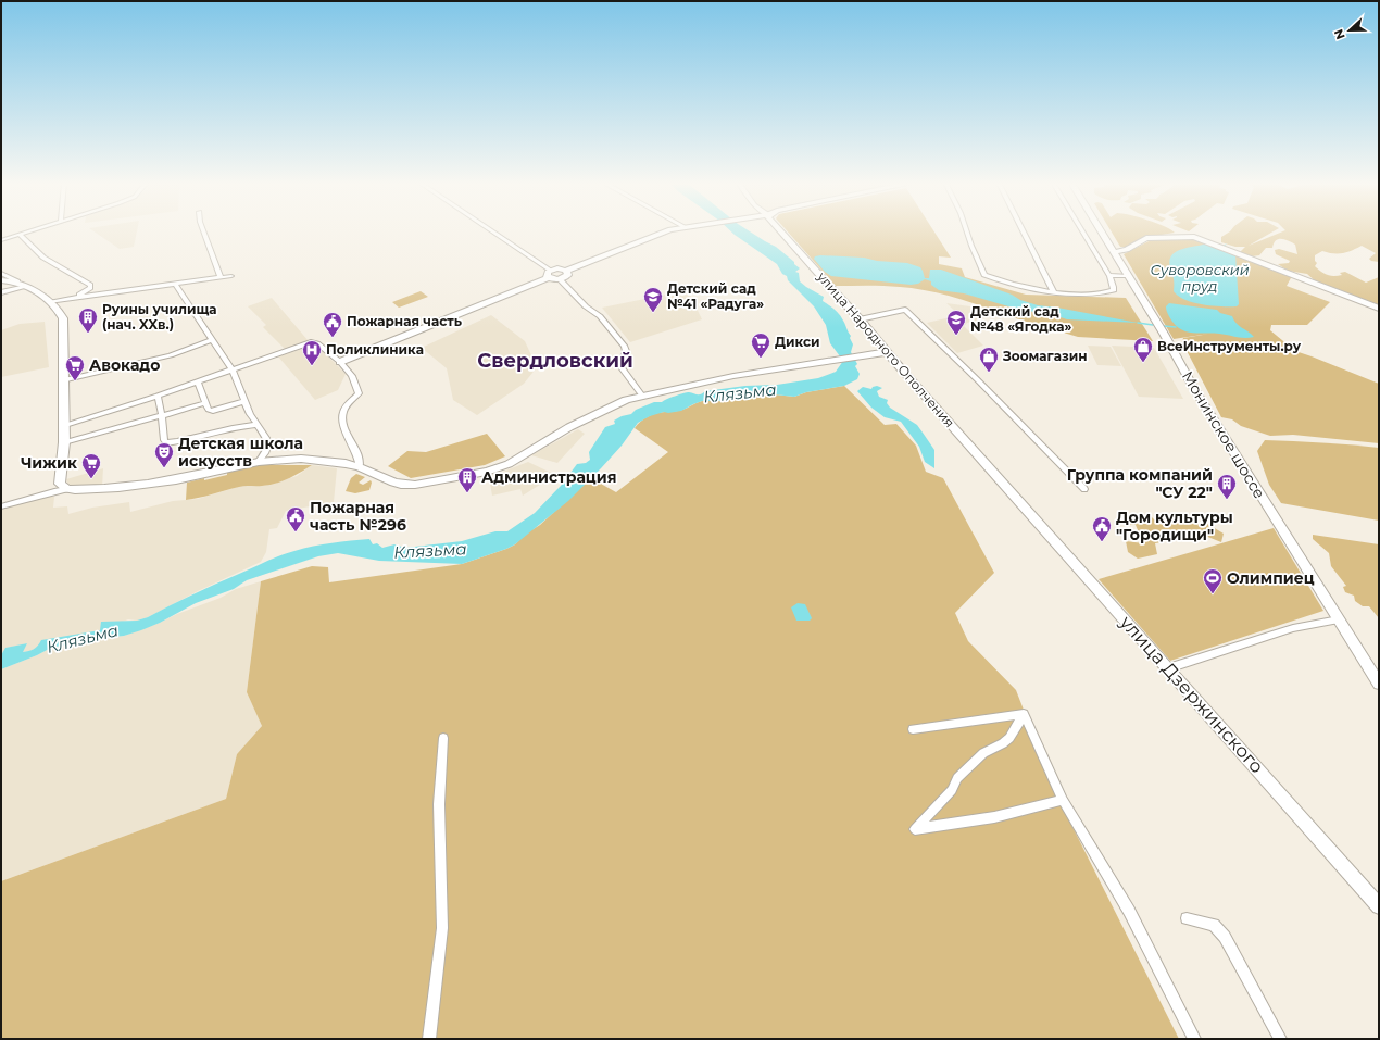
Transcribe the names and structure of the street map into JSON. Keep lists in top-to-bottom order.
{
  "streets": {
    "street": ["улица Народного Ополчения", "Монинское шоссе", "улица Дзержинского"]
  },
  "crossings": [
    ["улица Народного Ополчения", "улица Дзержинского"]
  ],
  "districts": ["Свердловский"],
  "water": ["Суворовский пруд", "Клязьма"],
  "places": {
    "school or university": ["Детский сад №41 «Радуга»", "Детский сад №48 «Ягодка»"],
    "building": ["Руины училища (нач. XXв.)", "Администрация", "Группа компаний \"СУ 22\""],
    "public building": ["Пожарная часть", "Пожарная часть №296", "Дом культуры \"Городищи\""],
    "supermarket": ["Дикси", "Авокадо", "Чижик"],
    "shop": ["ВсеИнструменты.ру", "Зоомагазин"],
    "hospital": ["Поликлиника"],
    "theatre": ["Детская школа искусств"],
    "sports": ["Олимпиец"]
  },
  "north": "left"
}
